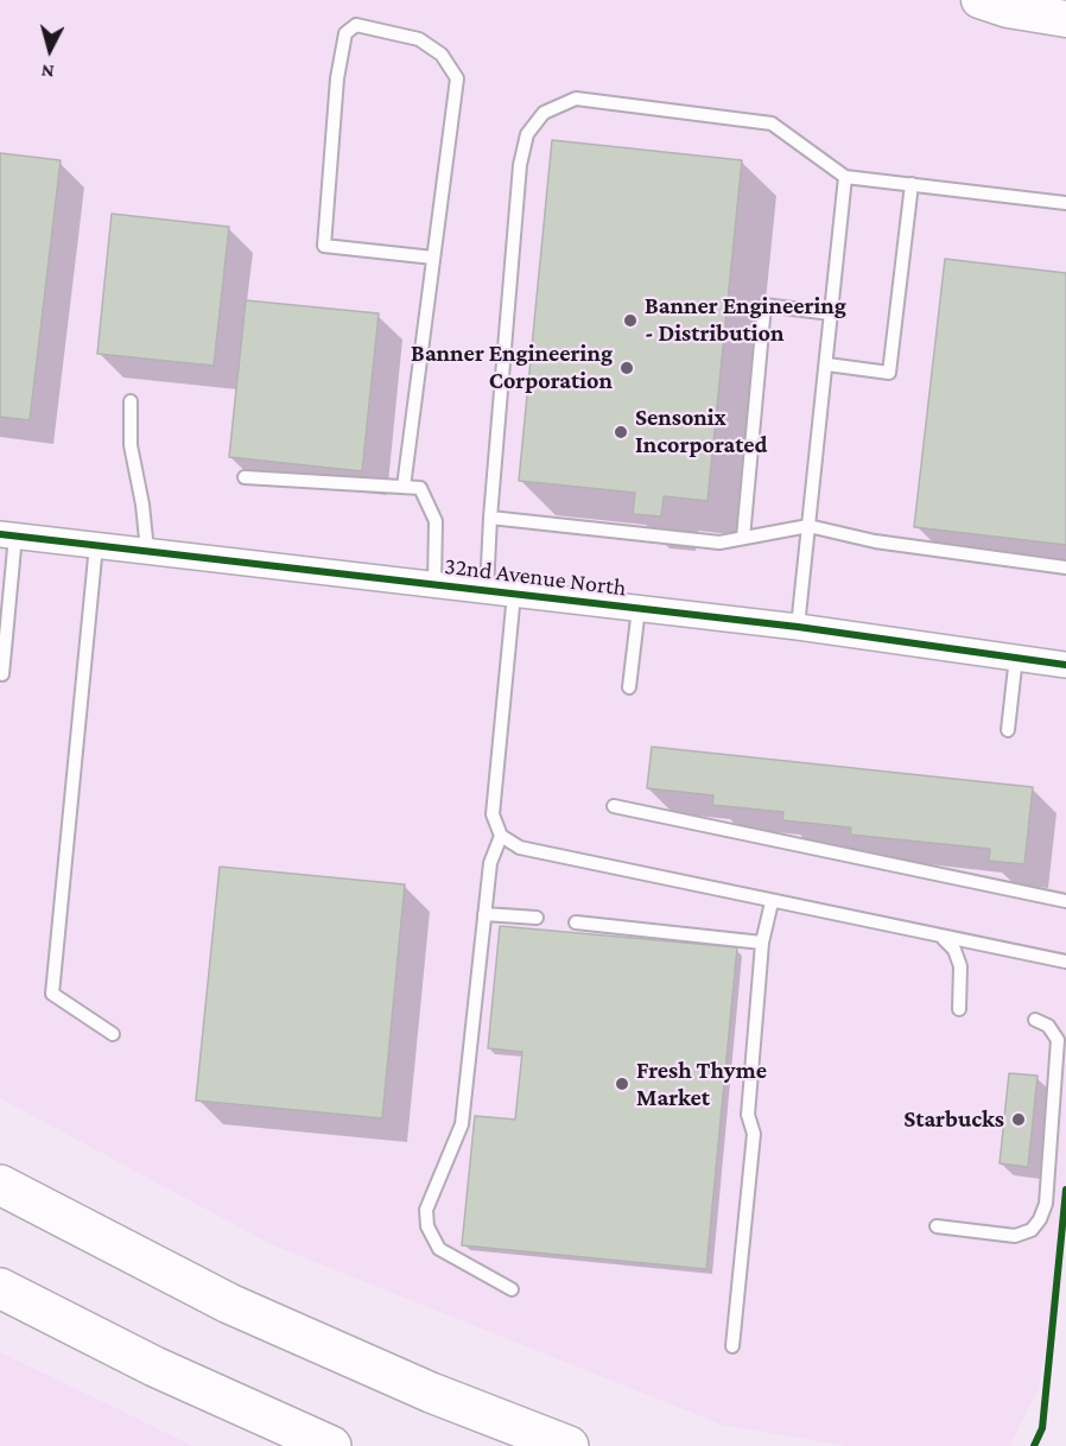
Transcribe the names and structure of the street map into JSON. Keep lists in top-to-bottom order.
{
  "streets": {
    "street": ["32nd Avenue North"]
  },
  "places": [
    "Banner Engineering - Distribution",
    "Banner Engineering Corporation",
    "Sensonix Incorporated",
    "Fresh Thyme Market",
    "Starbucks"
  ],
  "north": "bottom"
}
